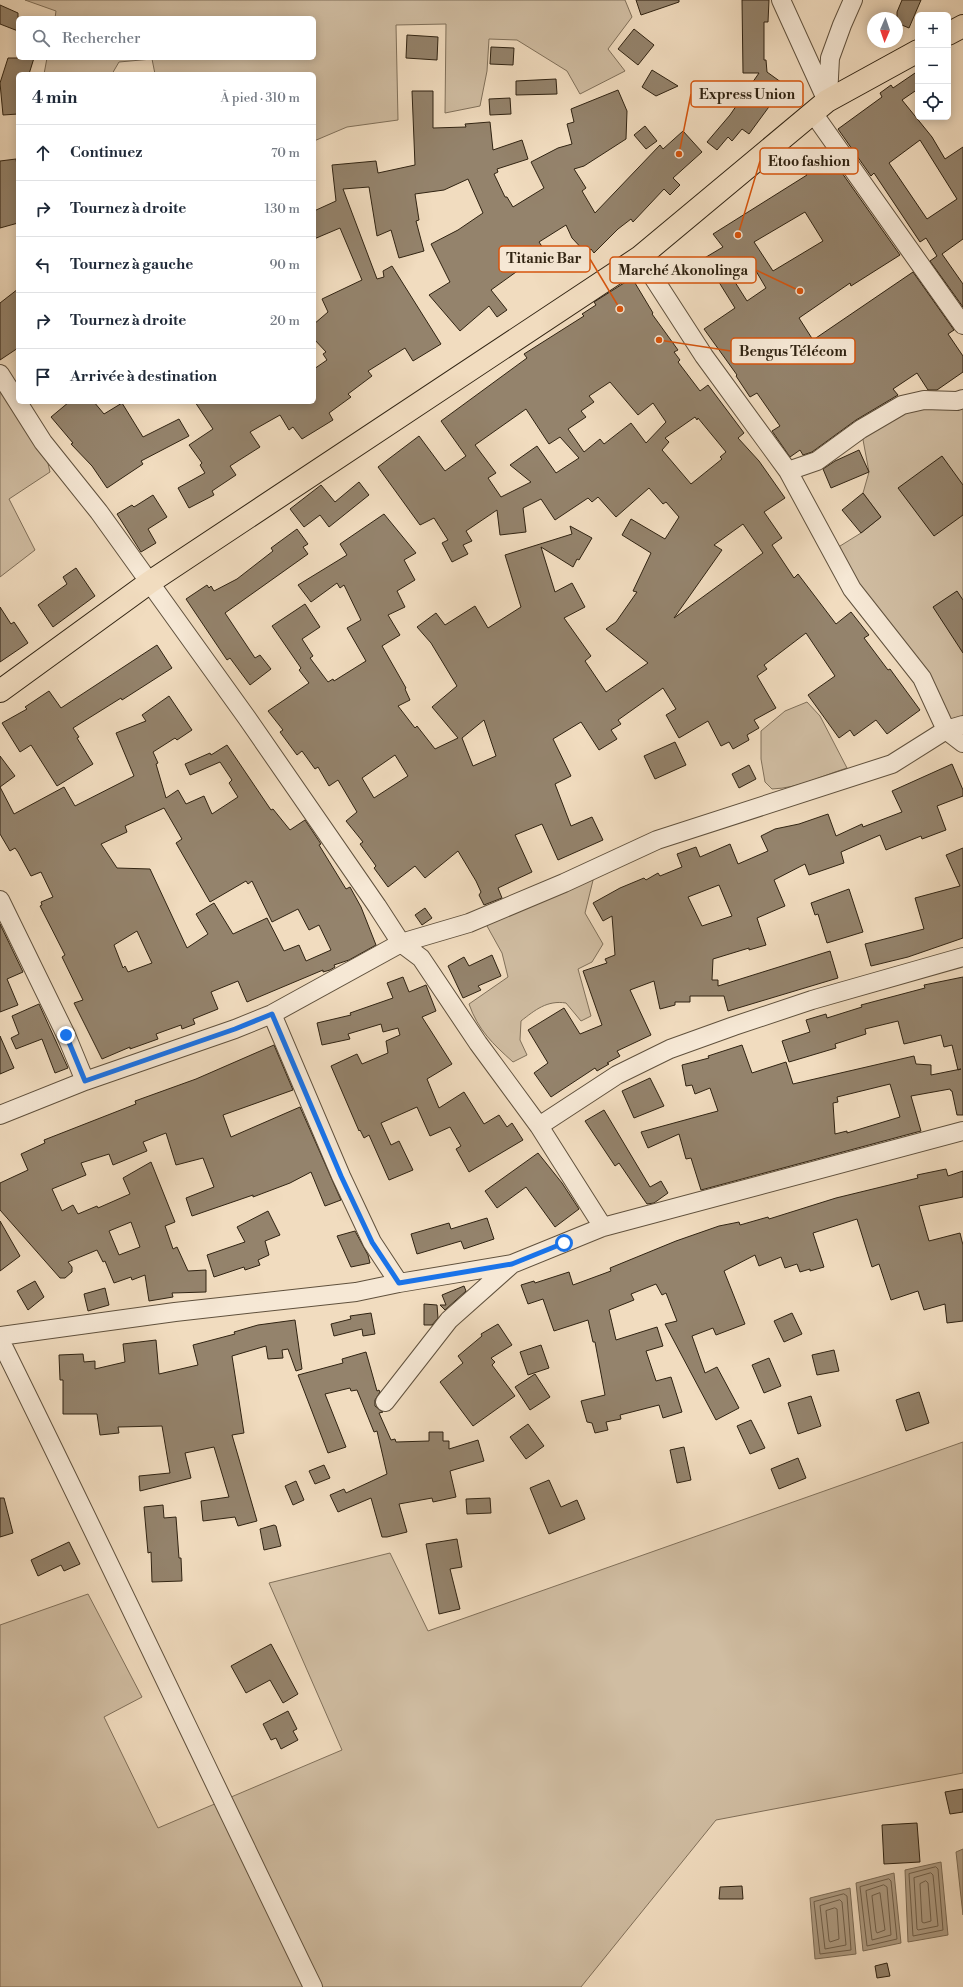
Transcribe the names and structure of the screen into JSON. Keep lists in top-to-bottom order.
{
  "places": [
    "Express Union",
    "Etoo fashion",
    "Marché Akonolinga",
    "Titanic Bar",
    "Bengus Télécom"
  ],
  "north": "bottom",
  "page": {
    "map_buttons": ["+", "−"],
    "search": "Rechercher",
    "heading": ["4 min", "À pied · 310 m"],
    "list": [
      ["Continuez", "70 m"],
      ["Tournez à droite", "130 m"],
      ["Tournez à gauche", "90 m"],
      ["Tournez à droite", "20 m"],
      "Arrivée à destination"
    ]
  }
}
